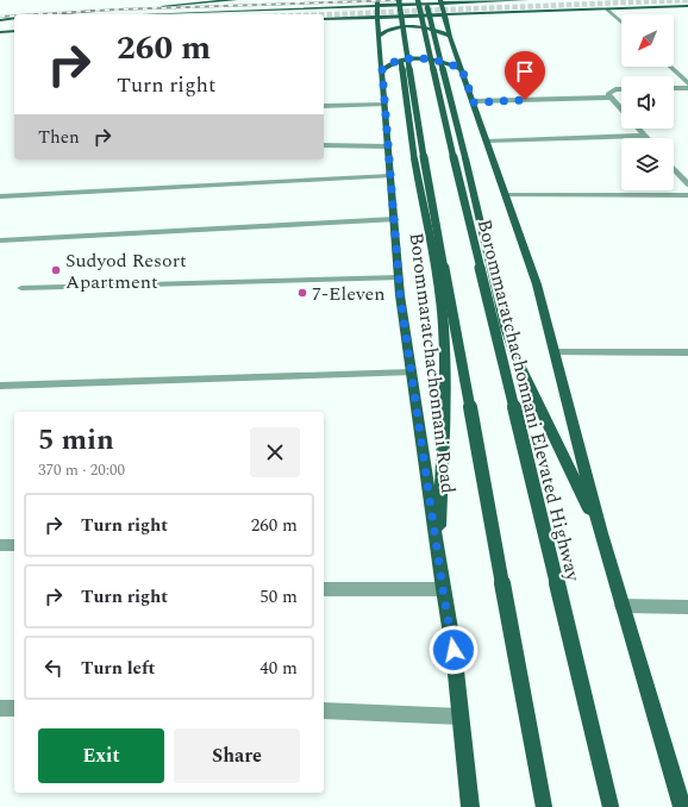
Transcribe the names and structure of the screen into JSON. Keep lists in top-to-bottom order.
{
  "streets": {
    "main road": ["Borommaratchachonnani Road", "Borommaratchachonnani Elevated Highway"]
  },
  "places": ["Sudyod Resort Apartment", "7-Eleven"],
  "north": "bottom left",
  "page": {
    "turn": ["260 m", "Turn right"],
    "then": "Then",
    "heading": ["5 min", "370 m · 20:00"],
    "list": [
      {
        "name": "Turn right",
        "value": "260 m"
      },
      {
        "name": "Turn right",
        "value": "50 m"
      },
      {
        "name": "Turn left",
        "value": "40 m"
      }
    ],
    "buttons": ["Exit", "Share"]
  }
}
